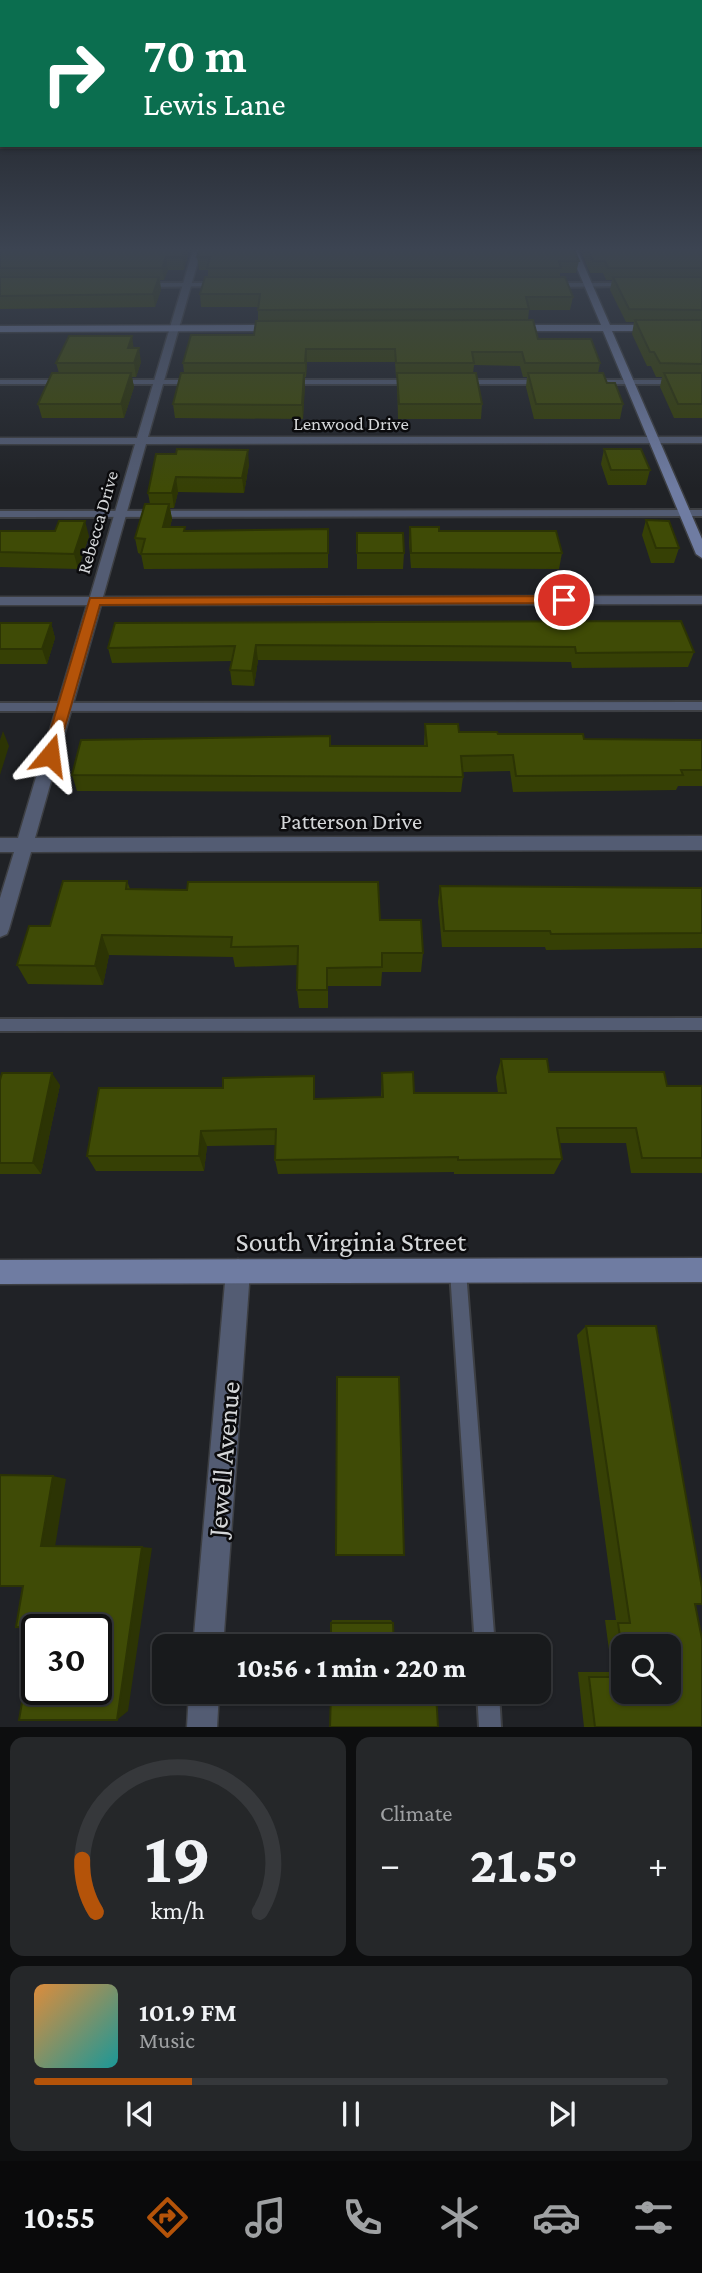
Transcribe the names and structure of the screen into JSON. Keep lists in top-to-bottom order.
{
  "streets": {
    "street": [
      "Lenwood Drive",
      "Rebecca Drive",
      "Patterson Drive",
      "South Virginia Street",
      "Jewell Avenue"
    ]
  },
  "crossings": [
    ["Lenwood Drive", "Rebecca Drive"],
    ["Rebecca Drive", "Patterson Drive"],
    ["South Virginia Street", "Jewell Avenue"]
  ],
  "page": {
    "turn": ["70 m", "Lewis Lane"],
    "limit": "30",
    "trip": "10:56 · 1 min · 220 m",
    "tile": "Climate",
    "heat": ["−", "21.5°", "+"],
    "song": ["101.9 FM", "Music"],
    "tabs": "10:55",
    "gauge": ["19", "km/h"]
  }
}
